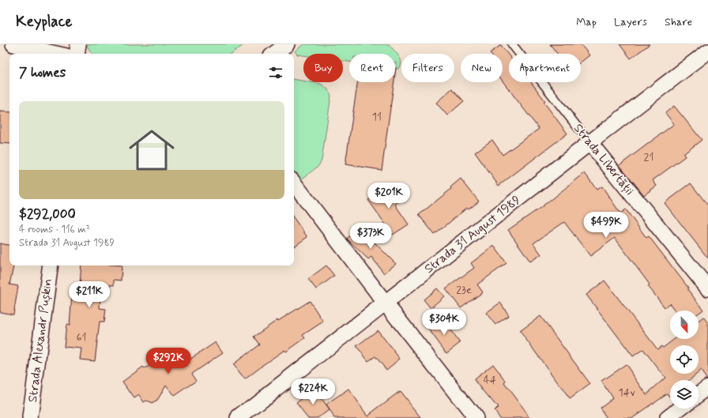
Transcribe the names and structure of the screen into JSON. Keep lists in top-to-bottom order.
{
  "streets": {
    "street": ["Strada Libertății", "Strada 31 August 1989", "Strada Alexandr Pușkin"]
  },
  "crossings": [
    ["Strada Libertății", "Strada 31 August 1989"]
  ],
  "house_numbers": [
    "11",
    "21",
    "23e",
    "61",
    "44",
    "14v"
  ],
  "north": "bottom",
  "page": {
    "header": "Keyplace",
    "nav": ["Map", "Layers", "Share"],
    "chip": [
      "Buy",
      "Rent",
      "Filters",
      "New",
      "Apartment"
    ],
    "heading": "7 homes",
    "list": [
      {
        "name": "$292,000",
        "note": "4 rooms · 116 m² · Strada 31 August 1989"
      }
    ],
    "price": [
      "$201K",
      "$499K",
      "$373K",
      "$211K",
      "$304K",
      "$292K",
      "$224K"
    ]
  }
}
